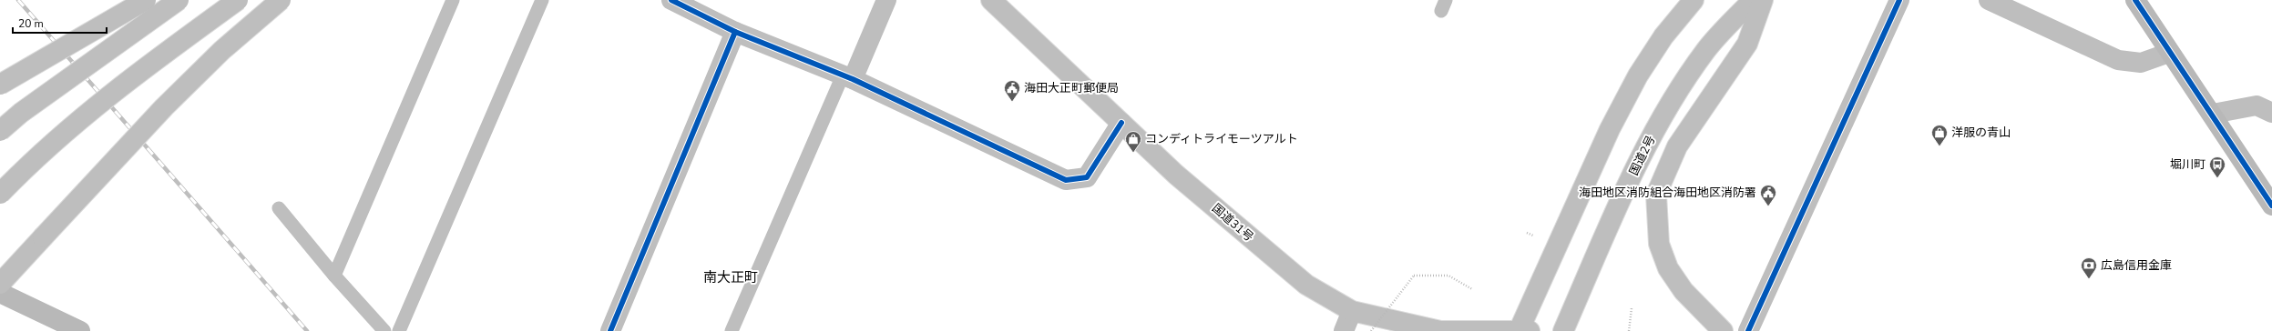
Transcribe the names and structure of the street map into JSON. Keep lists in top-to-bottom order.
{
  "streets": {
    "main road": ["国道2号", "国道31号"]
  },
  "districts": ["南大正町"],
  "places": {
    "public building": ["海田大正町郵便局", "海田地区消防組合海田地区消防署"],
    "shop": ["洋服の青山", "コンディトライモーツアルト"],
    "bus stop": ["堀川町"],
    "bank": ["広島信用金庫"]
  },
  "scale_bar": "20 m"
}
